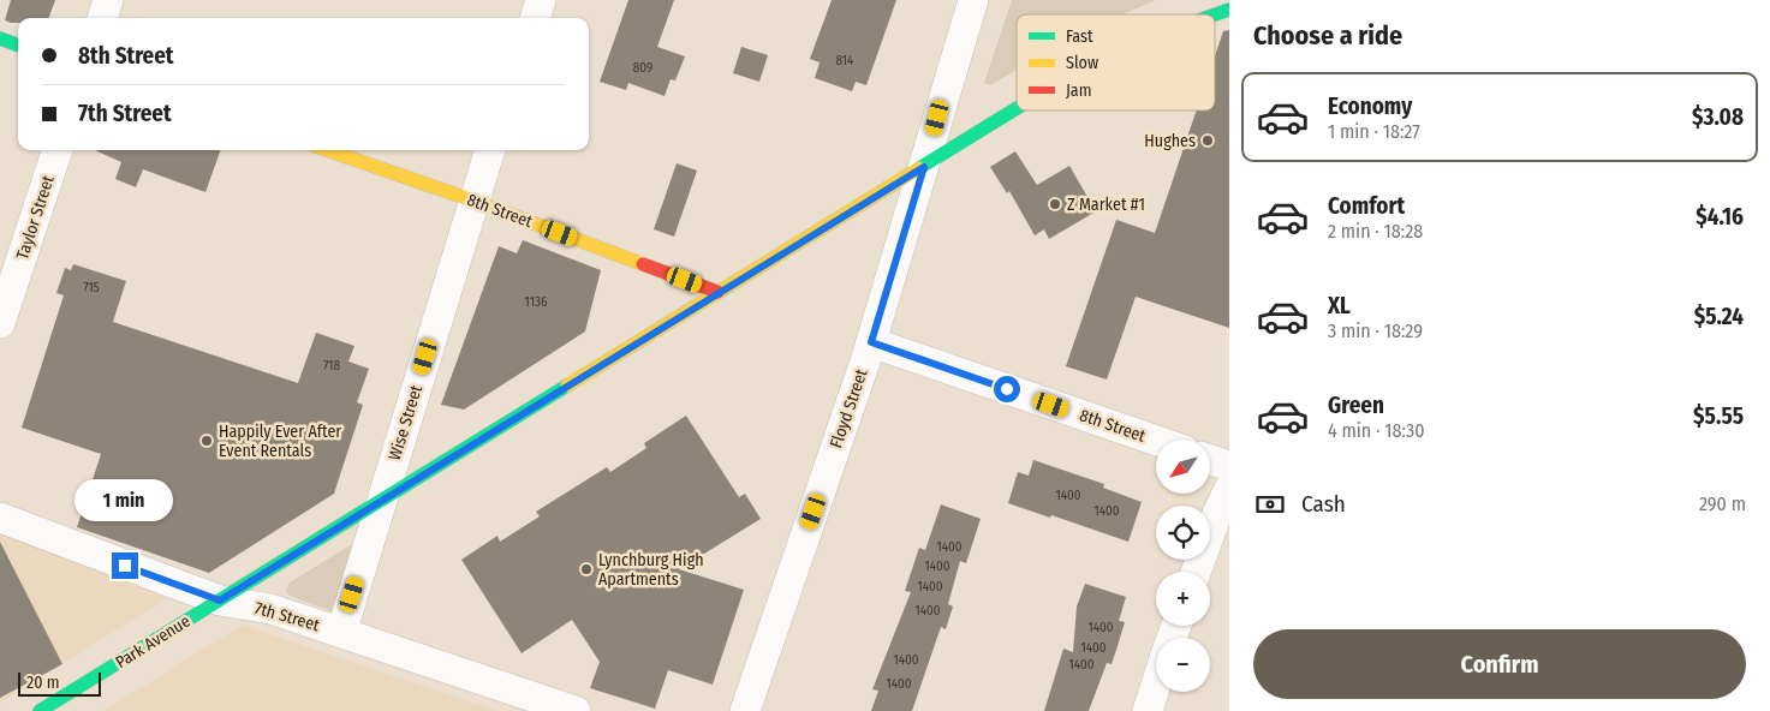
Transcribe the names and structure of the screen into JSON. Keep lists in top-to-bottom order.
{
  "streets": {
    "main road": ["8th Street", "Park Avenue"],
    "street": [
      "Taylor Street",
      "Floyd Street",
      "Wise Street",
      "7th Street"
    ]
  },
  "crossings": [
    ["8th Street", "Floyd Street"],
    ["8th Street", "Wise Street"],
    ["8th Street", "Park Avenue"],
    ["Floyd Street", "Park Avenue"],
    ["Wise Street", "7th Street"],
    ["Wise Street", "Park Avenue"],
    ["7th Street", "Park Avenue"]
  ],
  "places": [
    "Hughes",
    "Z Market #1",
    "Happily Ever After Event Rentals",
    "Lynchburg High Apartments"
  ],
  "house_numbers": [
    "814",
    "809",
    "715",
    "1136",
    "718",
    "1400",
    "1400",
    "1400",
    "1400",
    "1400",
    "1400",
    "1400",
    "1400",
    "1400",
    "1400",
    "1400"
  ],
  "legend": ["Fast", "Slow", "Jam"],
  "scale_bar": "20 m",
  "north": "bottom left",
  "page": {
    "heading": "Choose a ride",
    "banner": ["8th Street", "7th Street"],
    "list": [
      {
        "name": "Economy",
        "note": "1 min · 18:27",
        "value": "$3.08"
      },
      {
        "name": "Comfort",
        "note": "2 min · 18:28",
        "value": "$4.16"
      },
      {
        "name": "XL",
        "note": "3 min · 18:29",
        "value": "$5.24"
      },
      {
        "name": "Green",
        "note": "4 min · 18:30",
        "value": "$5.55"
      }
    ],
    "map_buttons": ["+", "−"],
    "pay": ["Cash", "290 m"],
    "bubble": "1 min",
    "buttons": "Confirm",
    "scale": "20 m"
  }
}
